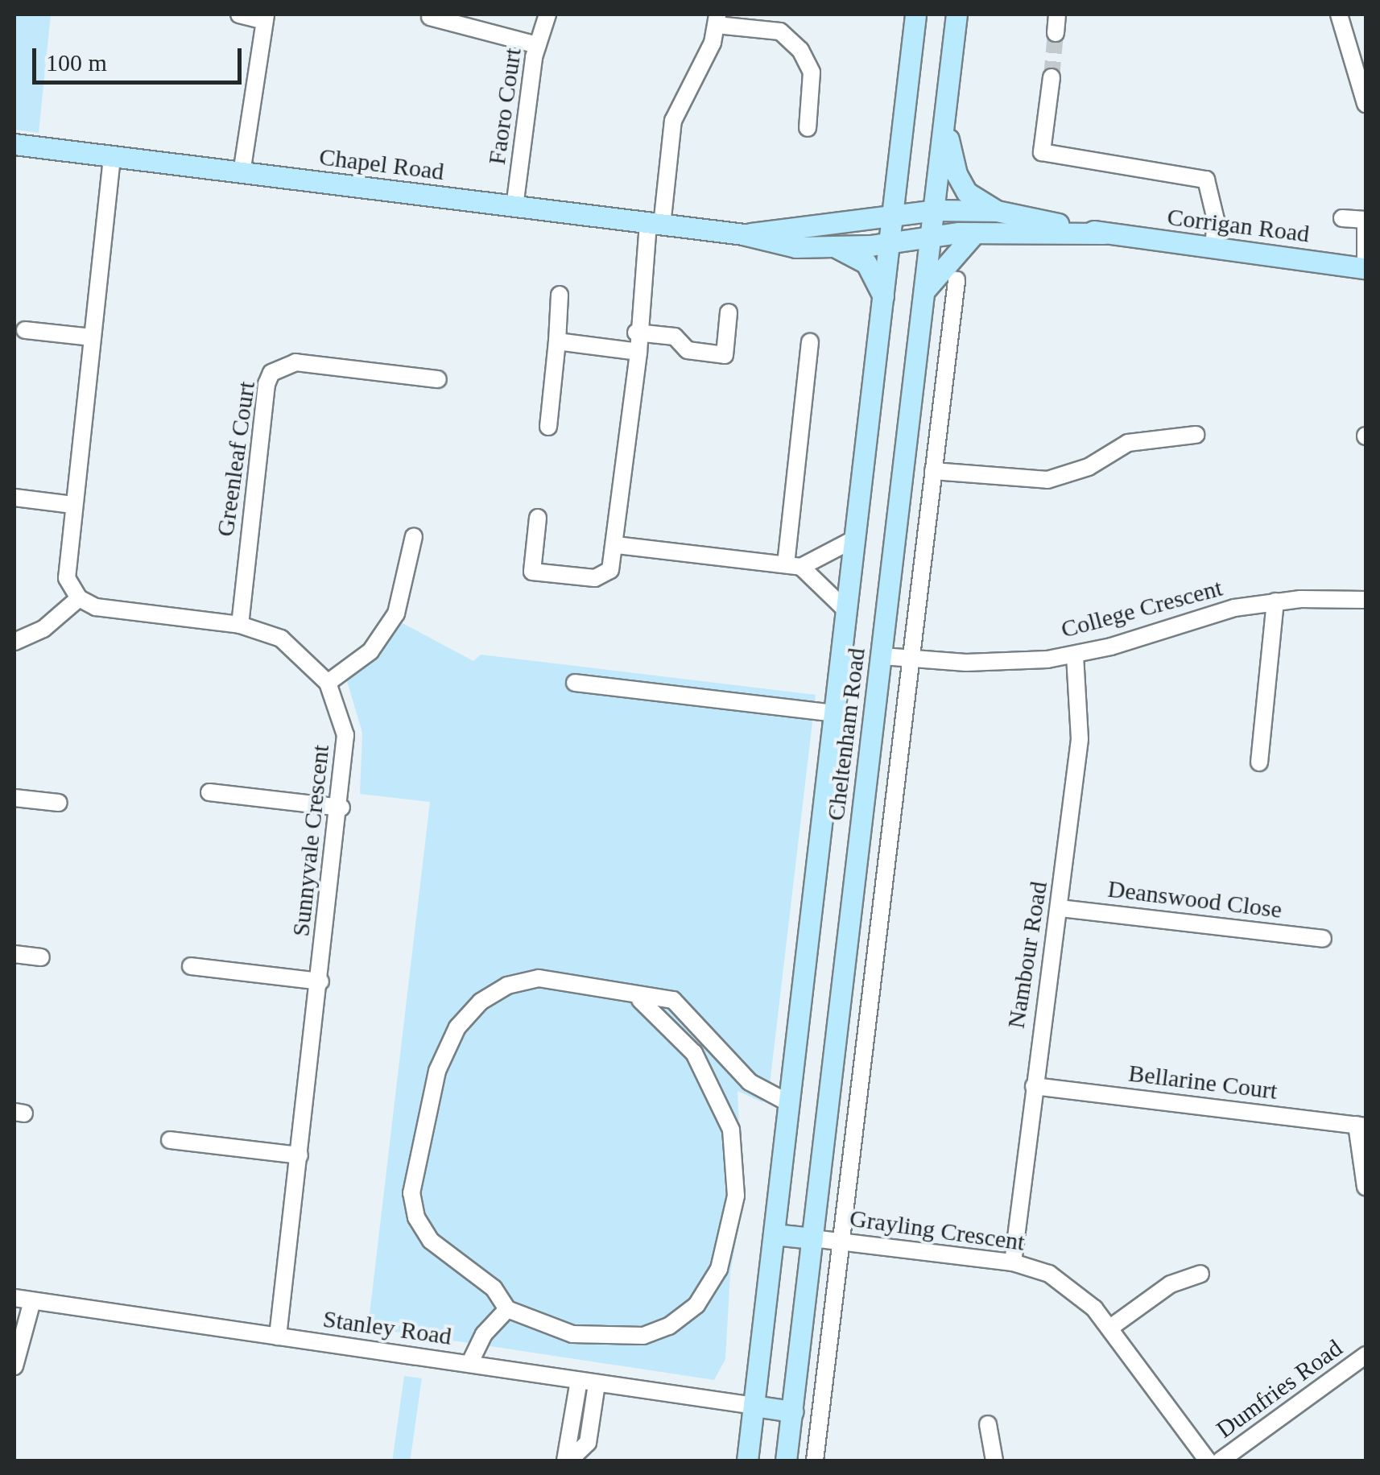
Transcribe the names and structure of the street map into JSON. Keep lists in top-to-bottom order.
{
  "streets": {
    "main road": ["Chapel Road", "Corrigan Road", "Cheltenham Road"],
    "street": [
      "Faoro Court",
      "Greenleaf Court",
      "College Crescent",
      "Sunnyvale Crescent",
      "Deanswood Close",
      "Nambour Road",
      "Bellarine Court",
      "Grayling Crescent",
      "Stanley Road",
      "Dumfries Road"
    ]
  },
  "crossings": [
    ["Faoro Court", "Chapel Road"],
    ["Chapel Road", "Corrigan Road"],
    ["Chapel Road", "Cheltenham Road"],
    ["Corrigan Road", "Cheltenham Road"],
    ["Greenleaf Court", "Sunnyvale Crescent"],
    ["College Crescent", "Cheltenham Road"],
    ["College Crescent", "Nambour Road"],
    ["Cheltenham Road", "Grayling Crescent"],
    ["Cheltenham Road", "Stanley Road"],
    ["Sunnyvale Crescent", "Stanley Road"],
    ["Deanswood Close", "Nambour Road"],
    ["Nambour Road", "Bellarine Court"],
    ["Nambour Road", "Grayling Crescent"],
    ["Grayling Crescent", "Dumfries Road"]
  ],
  "scale_bar": "100 m"
}
